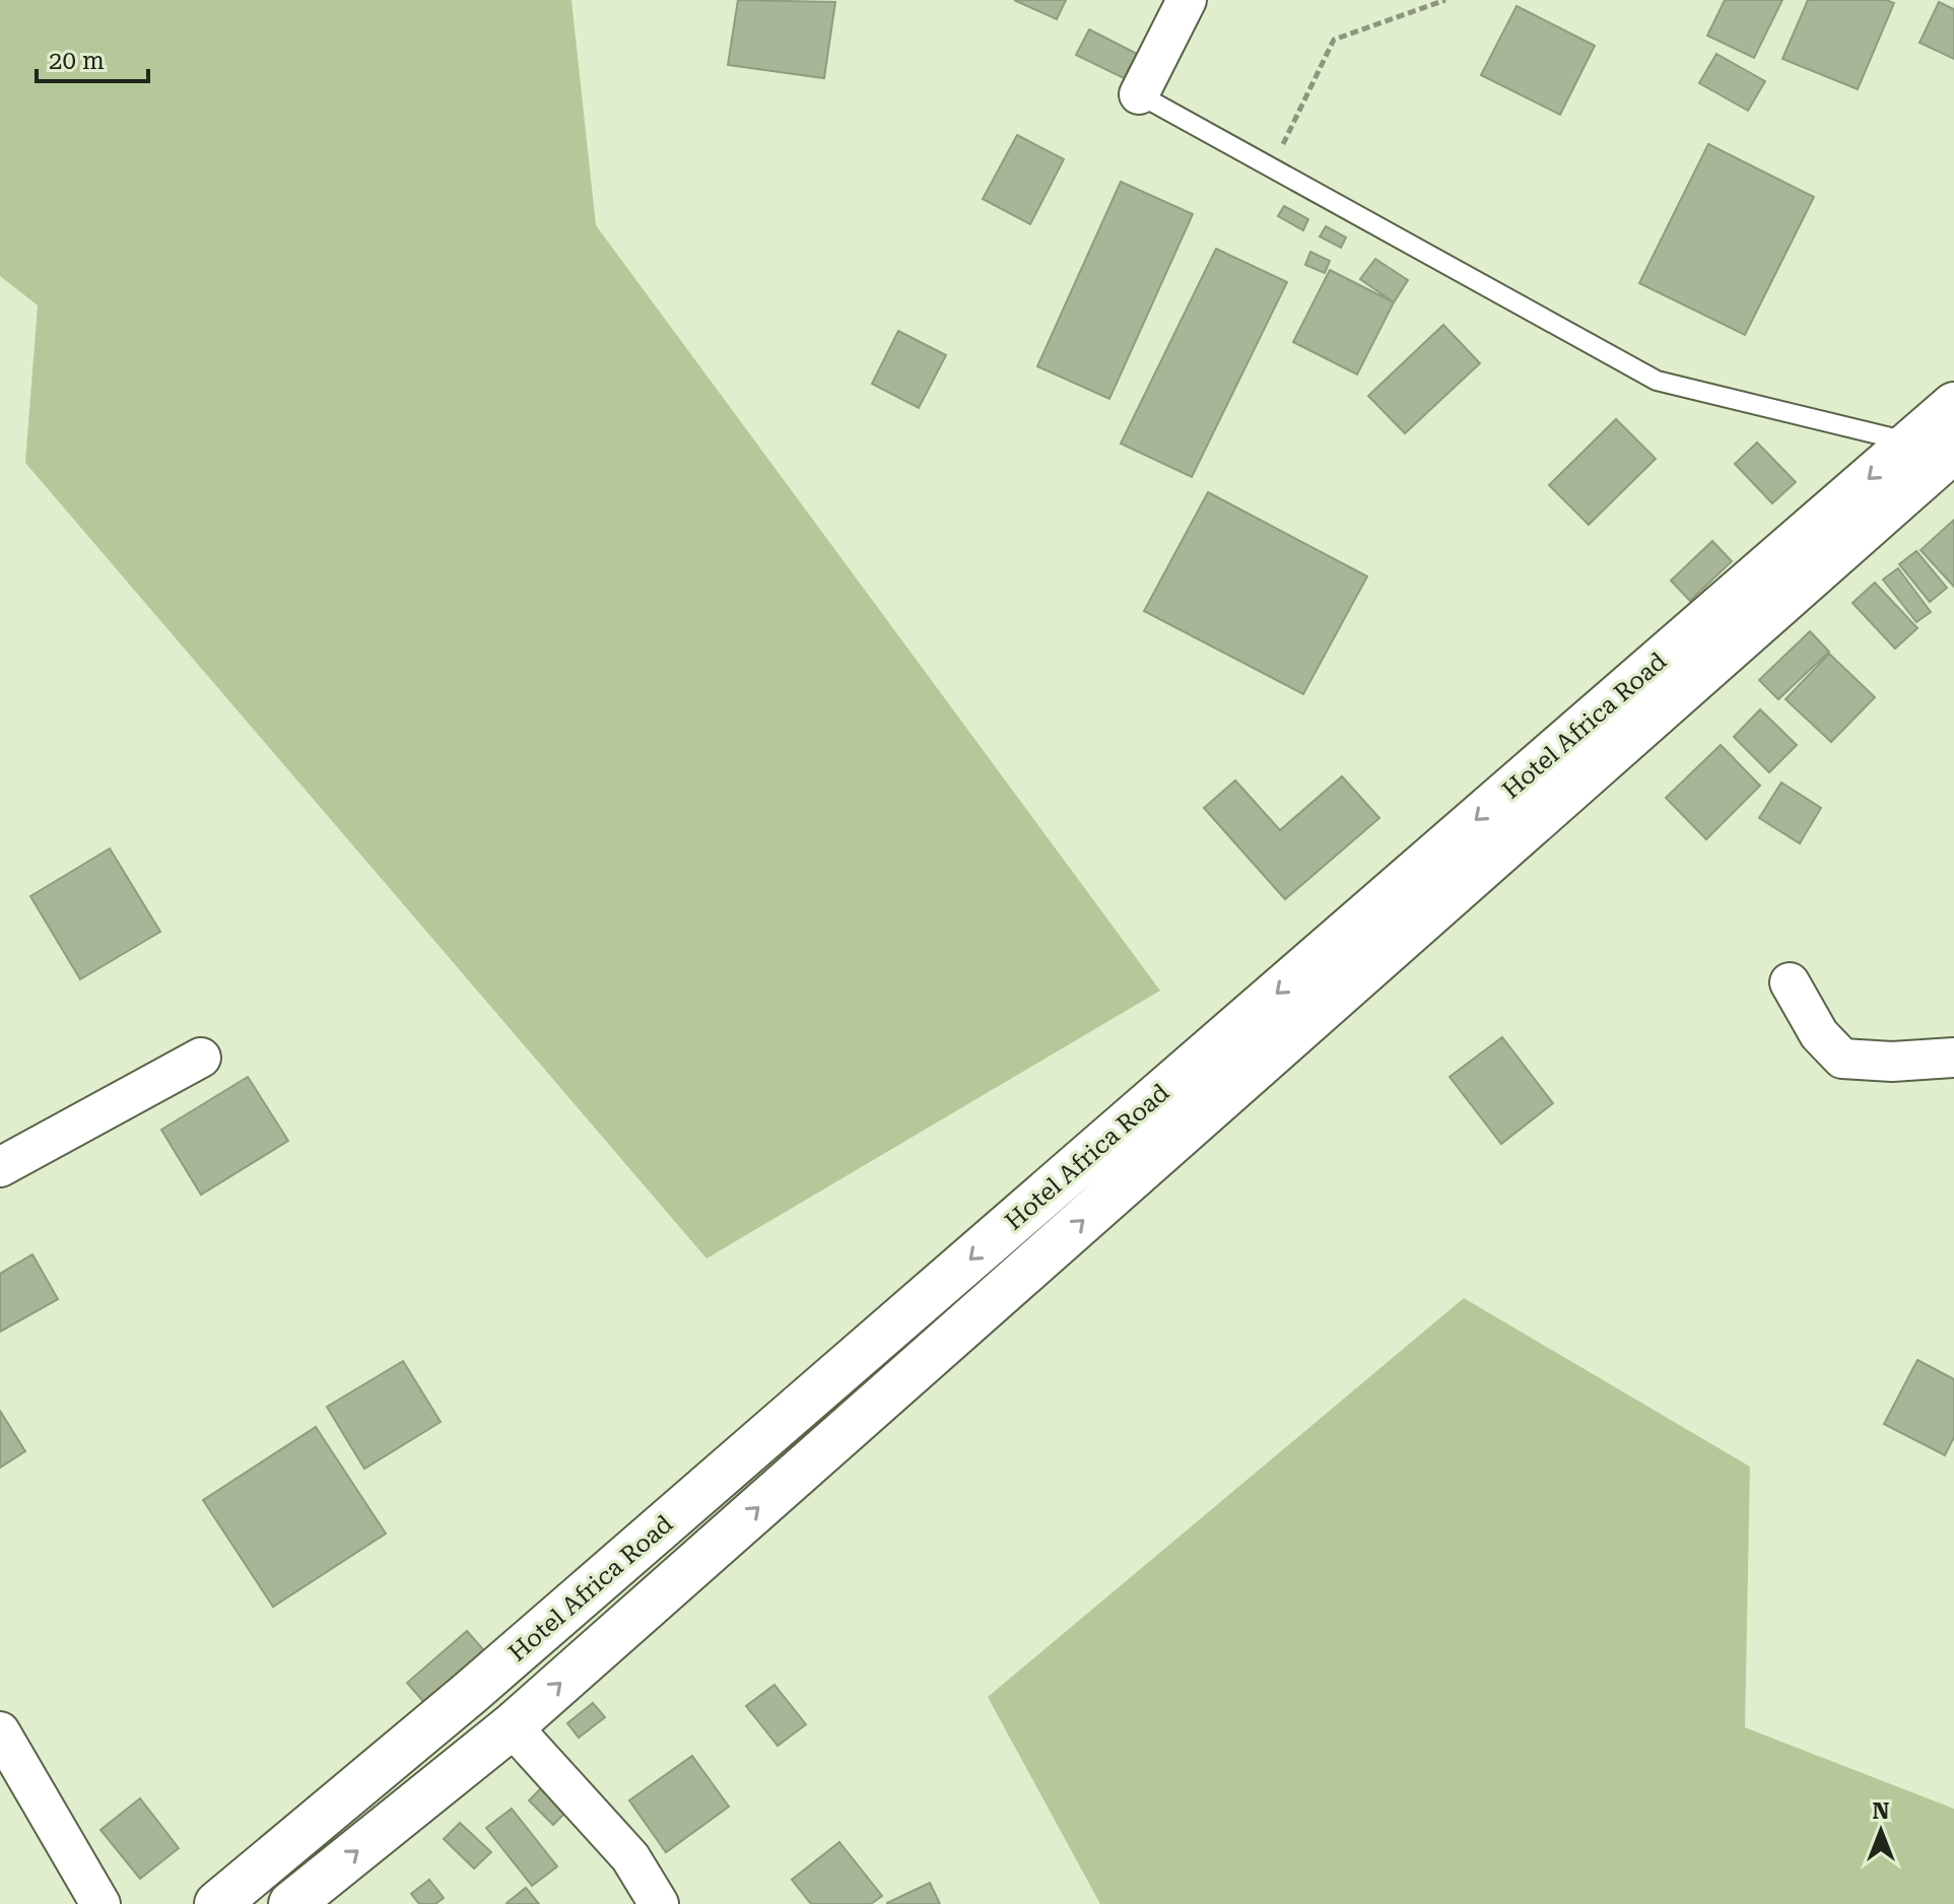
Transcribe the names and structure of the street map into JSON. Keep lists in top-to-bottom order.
{
  "streets": {
    "street": ["Hotel Africa Road"]
  },
  "scale_bar": "20 m",
  "north": "top"
}
